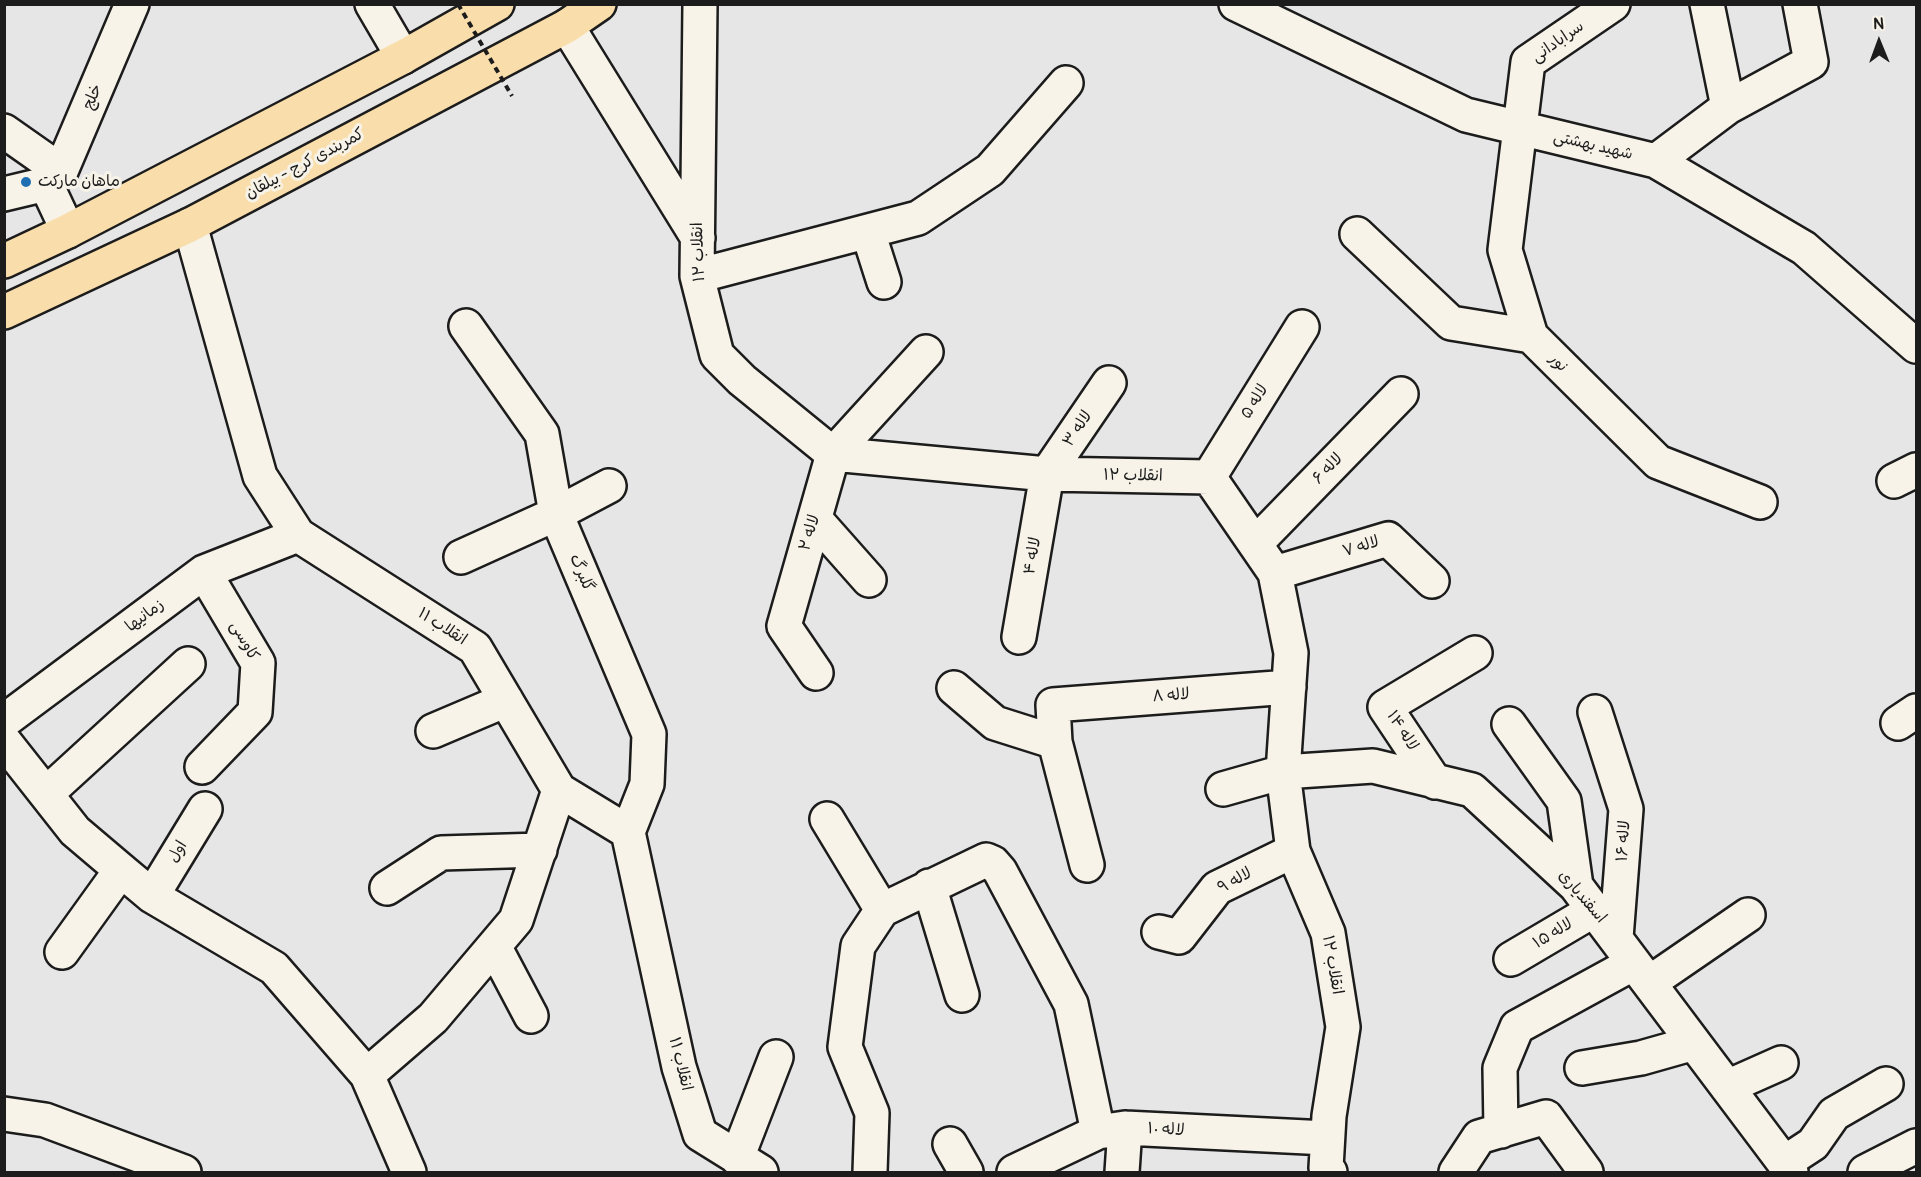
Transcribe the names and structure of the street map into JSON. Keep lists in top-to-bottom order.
{
  "streets": {
    "highway": ["کمربندی کرج - بیلقان"],
    "street": [
      "سرابادانی",
      "خلج",
      "شهید بهشتی",
      "انقلاب ۱۲",
      "نور",
      "لاله ۵",
      "لاله ۳",
      "لاله ۶",
      "لاله ۲",
      "لاله ۷",
      "لاله ۴",
      "گلبرگ",
      "زمانیها",
      "انقلاب ۱۱",
      "کاوسی",
      "لاله ۸",
      "لاله ۱۴",
      "لاله ۱۶",
      "اول",
      "لاله ۹",
      "اسفندیاری",
      "لاله ۱۵",
      "لاله ۱۰"
    ]
  },
  "crossings": [
    ["سرابادانی", "شهید بهشتی"],
    ["سرابادانی", "نور"],
    ["شهید بهشتی", "نور"],
    ["کمربندی کرج - بیلقان", "انقلاب ۱۱"],
    ["انقلاب ۱۲", "لاله ۵"],
    ["انقلاب ۱۲", "لاله ۳"],
    ["انقلاب ۱۲", "لاله ۶"],
    ["انقلاب ۱۲", "لاله ۲"],
    ["انقلاب ۱۲", "لاله ۷"],
    ["انقلاب ۱۲", "لاله ۴"],
    ["انقلاب ۱۲", "لاله ۸"],
    ["انقلاب ۱۲", "لاله ۹"],
    ["انقلاب ۱۲", "اسفندیاری"],
    ["انقلاب ۱۲", "لاله ۱۰"],
    ["لاله ۳", "لاله ۴"],
    ["گلبرگ", "انقلاب ۱۱"],
    ["زمانیها", "انقلاب ۱۱"],
    ["زمانیها", "کاوسی"],
    ["لاله ۱۴", "اسفندیاری"],
    ["لاله ۱۶", "اسفندیاری"],
    ["اسفندیاری", "لاله ۱۵"]
  ],
  "places": ["ماهان مارکت"],
  "north": "top"
}
